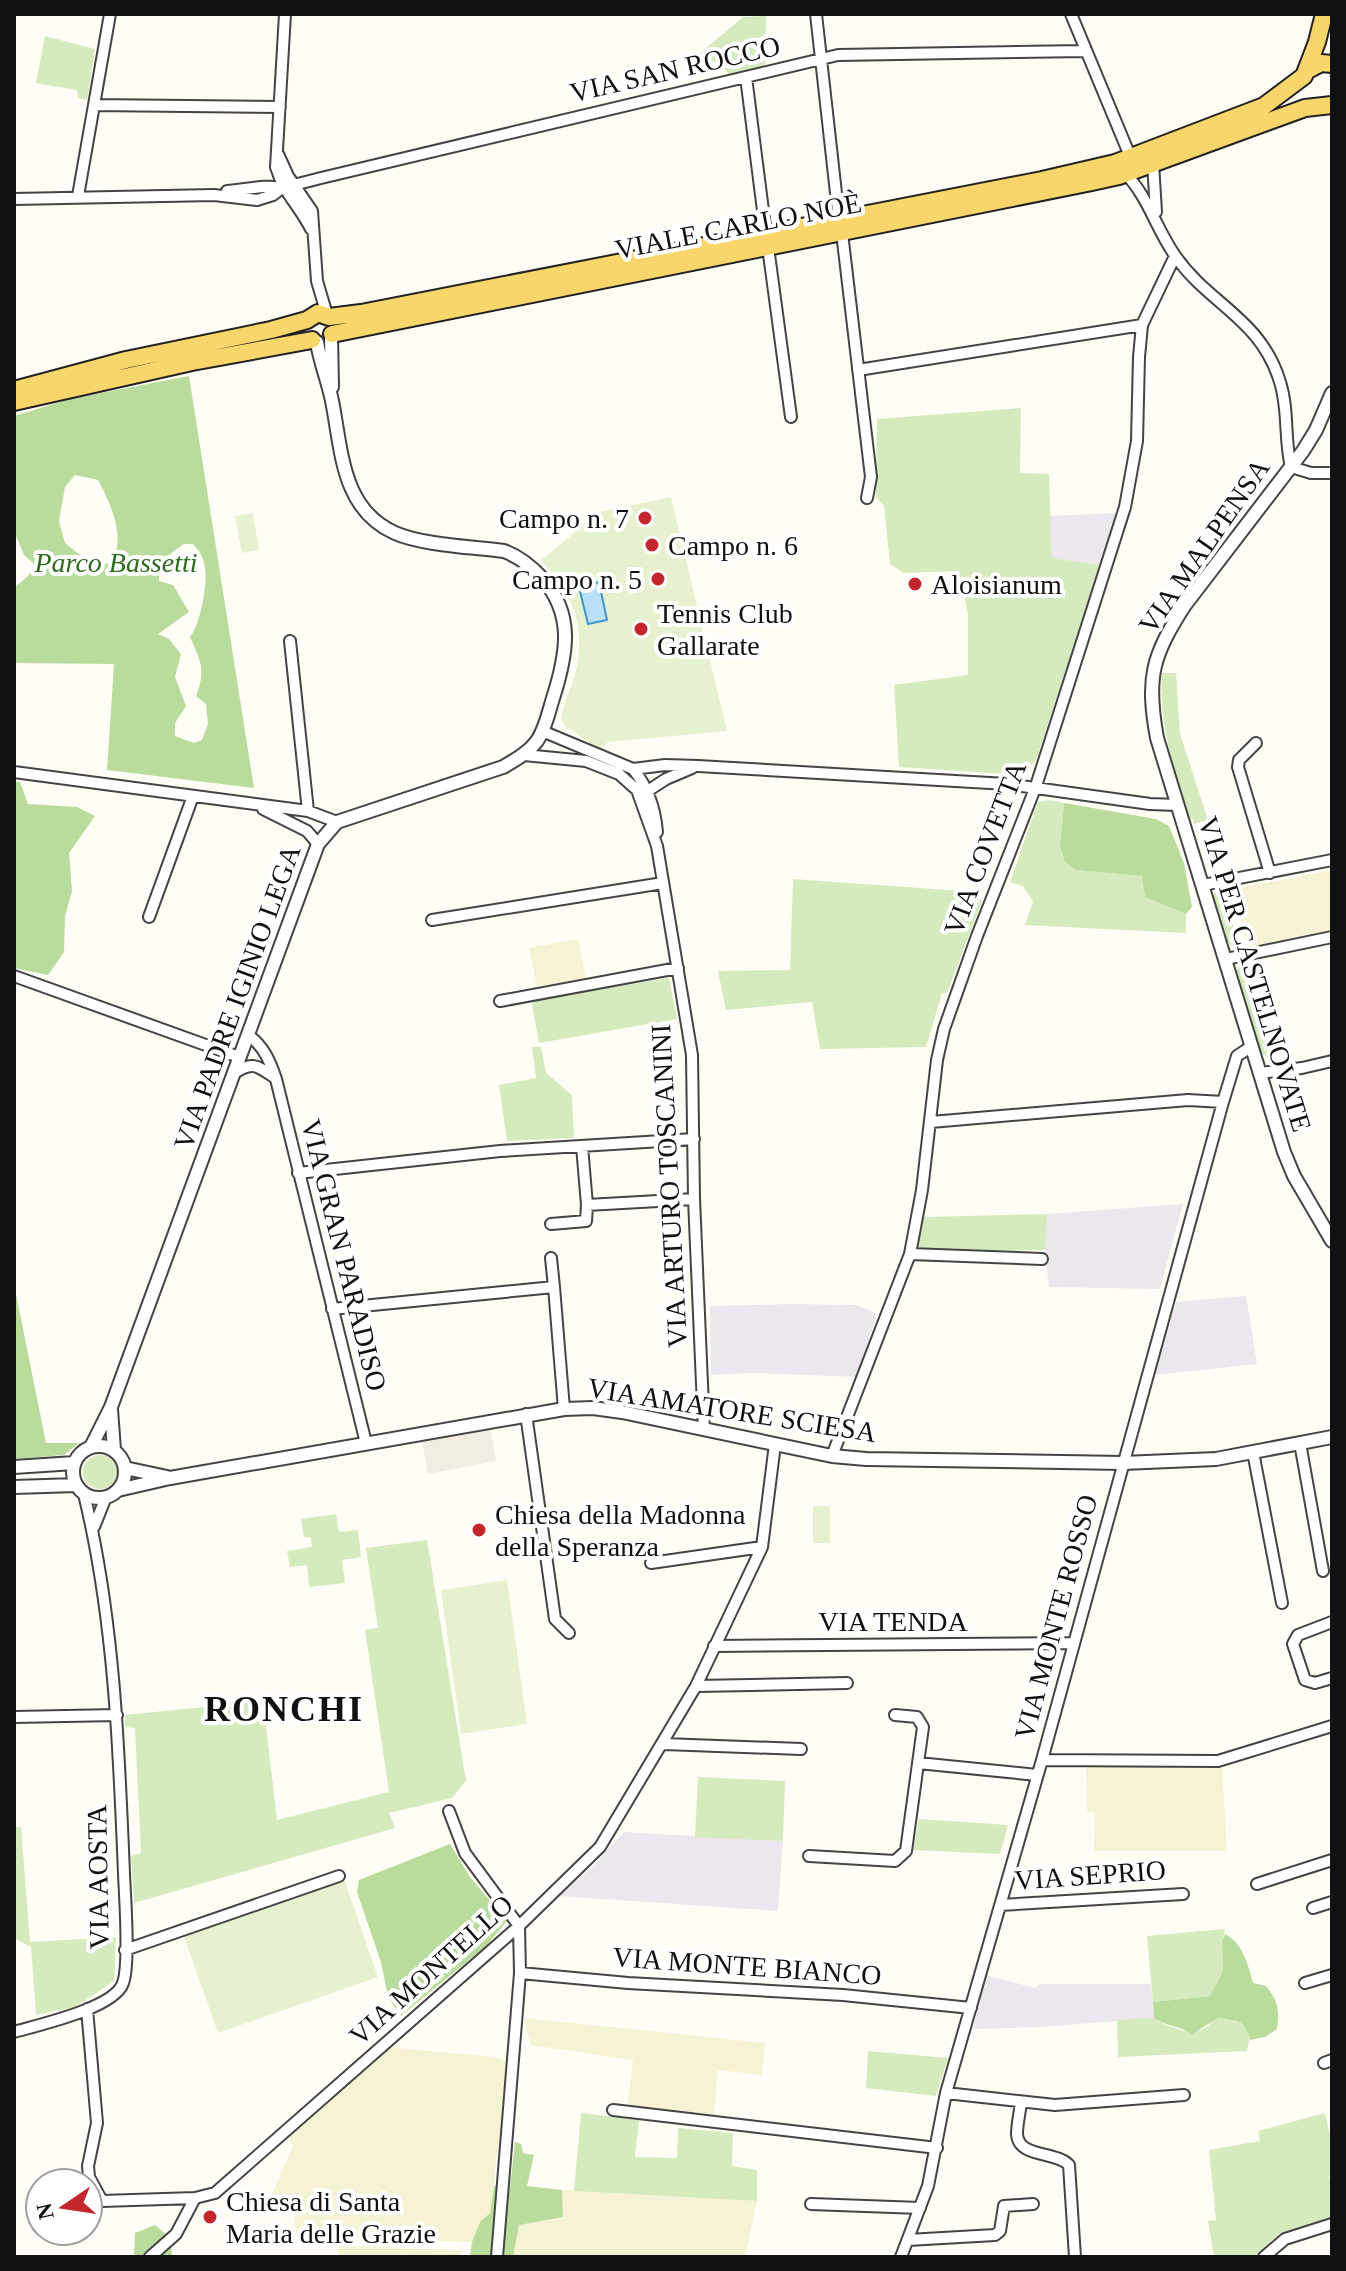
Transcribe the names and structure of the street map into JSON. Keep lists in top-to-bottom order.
{
  "streets": {
    "main road": ["VIALE CARLO NOÈ"],
    "street": [
      "VIA SAN ROCCO",
      "VIA MALPENSA",
      "VIA COVETTA",
      "VIA PER CASTELNOVATE",
      "VIA PADRE IGINIO LEGA",
      "VIA ARTURO TOSCANINI",
      "VIA GRAN PARADISO",
      "VIA AMATORE SCIESA",
      "VIA MONTE ROSSO",
      "VIA TENDA",
      "VIA SEPRIO",
      "VIA AOSTA",
      "VIA MONTE BIANCO",
      "VIA MONTELLO"
    ]
  },
  "crossings": [
    ["VIALE CARLO NOÈ", "VIA MALPENSA"],
    ["VIALE CARLO NOÈ", "VIA PADRE IGINIO LEGA"],
    ["VIA MALPENSA", "VIA COVETTA"],
    ["VIA MALPENSA", "VIA PER CASTELNOVATE"],
    ["VIA COVETTA", "VIA AMATORE SCIESA"],
    ["VIA PER CASTELNOVATE", "VIA MONTE ROSSO"],
    ["VIA PADRE IGINIO LEGA", "VIA GRAN PARADISO"],
    ["VIA PADRE IGINIO LEGA", "VIA AMATORE SCIESA"],
    ["VIA PADRE IGINIO LEGA", "VIA AOSTA"],
    ["VIA ARTURO TOSCANINI", "VIA AMATORE SCIESA"],
    ["VIA GRAN PARADISO", "VIA AMATORE SCIESA"],
    ["VIA AMATORE SCIESA", "VIA MONTE ROSSO"],
    ["VIA AMATORE SCIESA", "VIA AOSTA"],
    ["VIA AMATORE SCIESA", "VIA MONTELLO"],
    ["VIA MONTE ROSSO", "VIA TENDA"],
    ["VIA MONTE ROSSO", "VIA SEPRIO"],
    ["VIA MONTE ROSSO", "VIA MONTE BIANCO"],
    ["VIA TENDA", "VIA MONTELLO"],
    ["VIA AOSTA", "VIA MONTELLO"]
  ],
  "districts": ["RONCHI"],
  "parks": ["Parco Bassetti"],
  "places": [
    "Campo n. 7",
    "Campo n. 6",
    "Campo n. 5",
    "Aloisianum",
    "Tennis Club Gallarate",
    "Chiesa della Madonna della Speranza",
    "Chiesa di Santa Maria delle Grazie"
  ],
  "north": "left"
}
